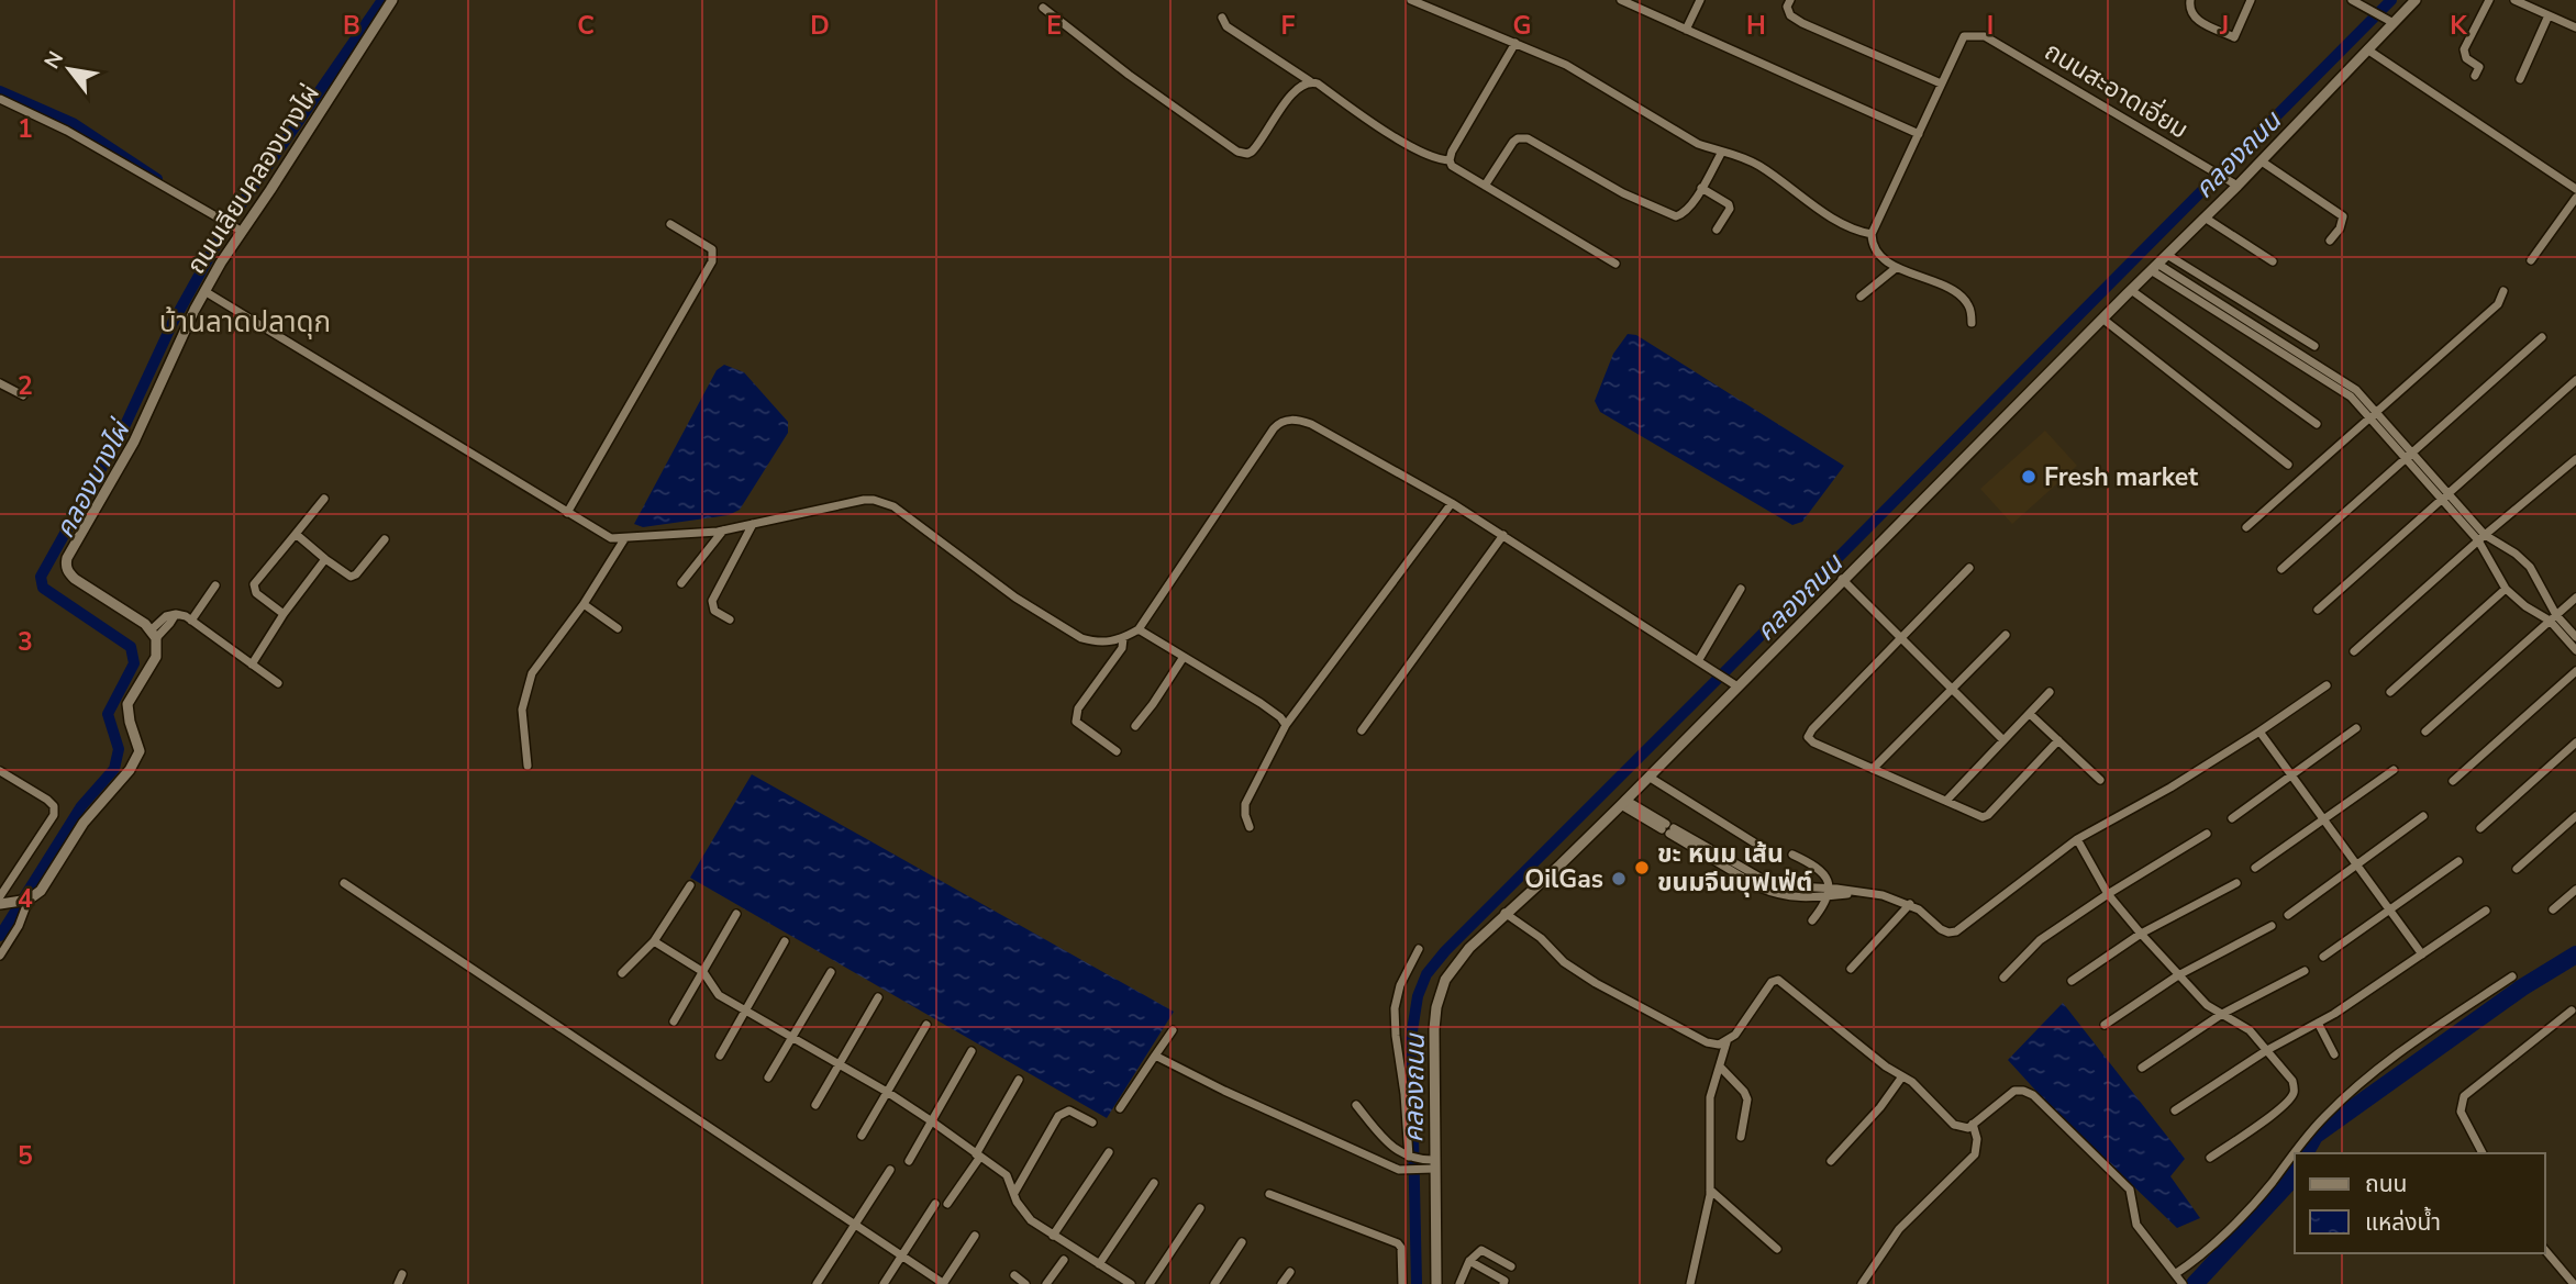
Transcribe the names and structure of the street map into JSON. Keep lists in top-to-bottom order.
{
  "streets": {
    "street": ["ถนนสะอาดเอี่ยม", "ถนนเลียบคลองบางไผ่"]
  },
  "districts": ["บ้านลาดปลาดุก"],
  "water": ["คลองถนน", "คลองบางไผ่"],
  "places": ["Fresh market", "ขะ หนม เส้น ขนมจีนบุฟเฟ่ต์", "OilGas"],
  "legend": ["ถนน", "แหล่งน้ำ"],
  "north": "top left",
  "grid": {
    "columns": [
      "B",
      "C",
      "D",
      "E",
      "F",
      "G",
      "H",
      "I",
      "J",
      "K"
    ],
    "rows": [
      "1",
      "2",
      "3",
      "4",
      "5"
    ]
  }
}
